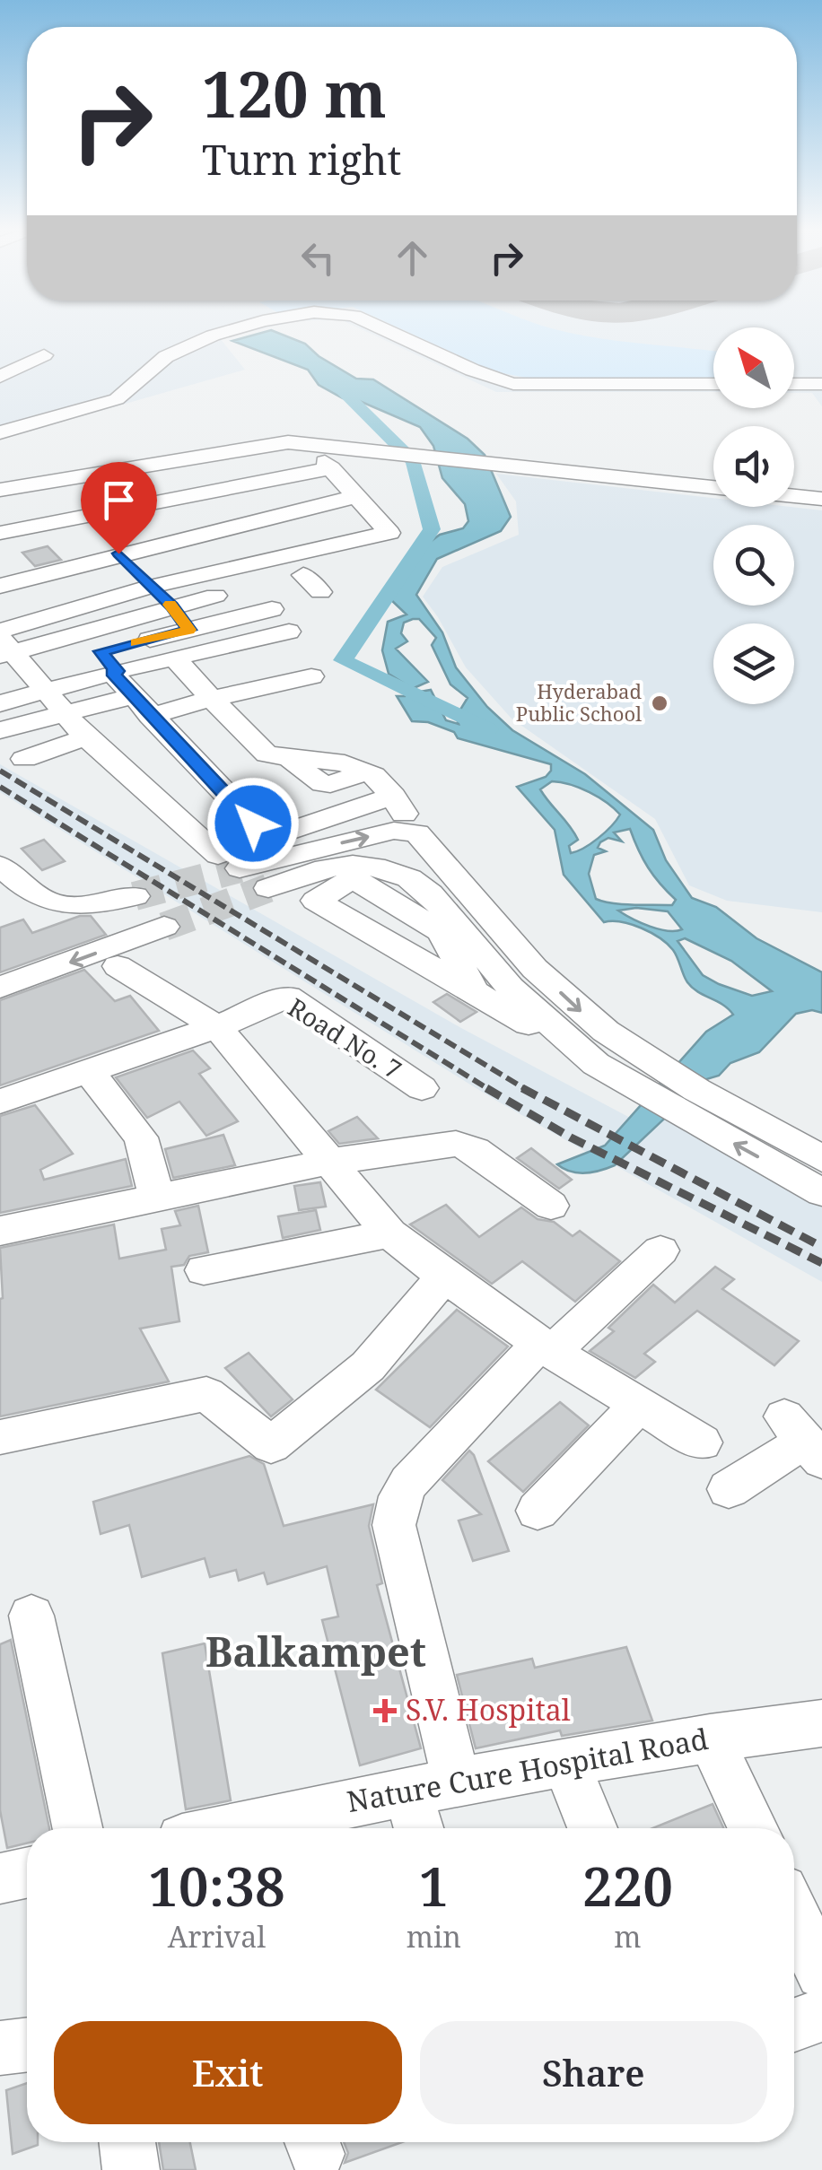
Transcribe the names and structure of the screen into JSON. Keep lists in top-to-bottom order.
{
  "streets": {
    "street": ["Road No. 7", "Nature Cure Hospital Road"]
  },
  "districts": ["Balkampet"],
  "places": {
    "other": ["Hyderabad Public School"],
    "health": ["S.V. Hospital"]
  },
  "north": "top left",
  "page": {
    "turn": ["120 m", "Turn right"],
    "eta": [
      "10:38",
      "Arrival",
      "1",
      "min",
      "220",
      "m"
    ],
    "buttons": ["Exit", "Share"]
  }
}
